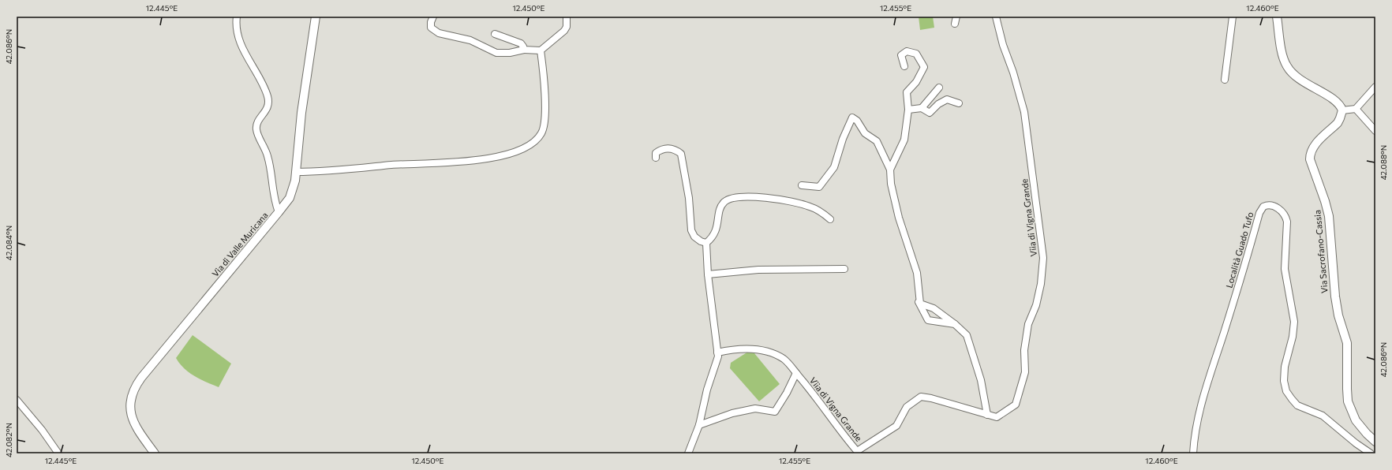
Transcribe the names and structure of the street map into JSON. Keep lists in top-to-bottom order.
{
  "streets": {
    "street": [
      "Viia di Vigna Grande",
      "Via di Valle Muricana",
      "Località Guado Tufo",
      "Via Sacrofano-Cassia"
    ]
  },
  "coordinates": [
    "12.445°E",
    "12.450°E",
    "12.455°E",
    "12.460°E",
    "42.086°N",
    "42.088°N",
    "42.084°N",
    "42.082°N"
  ]
}
